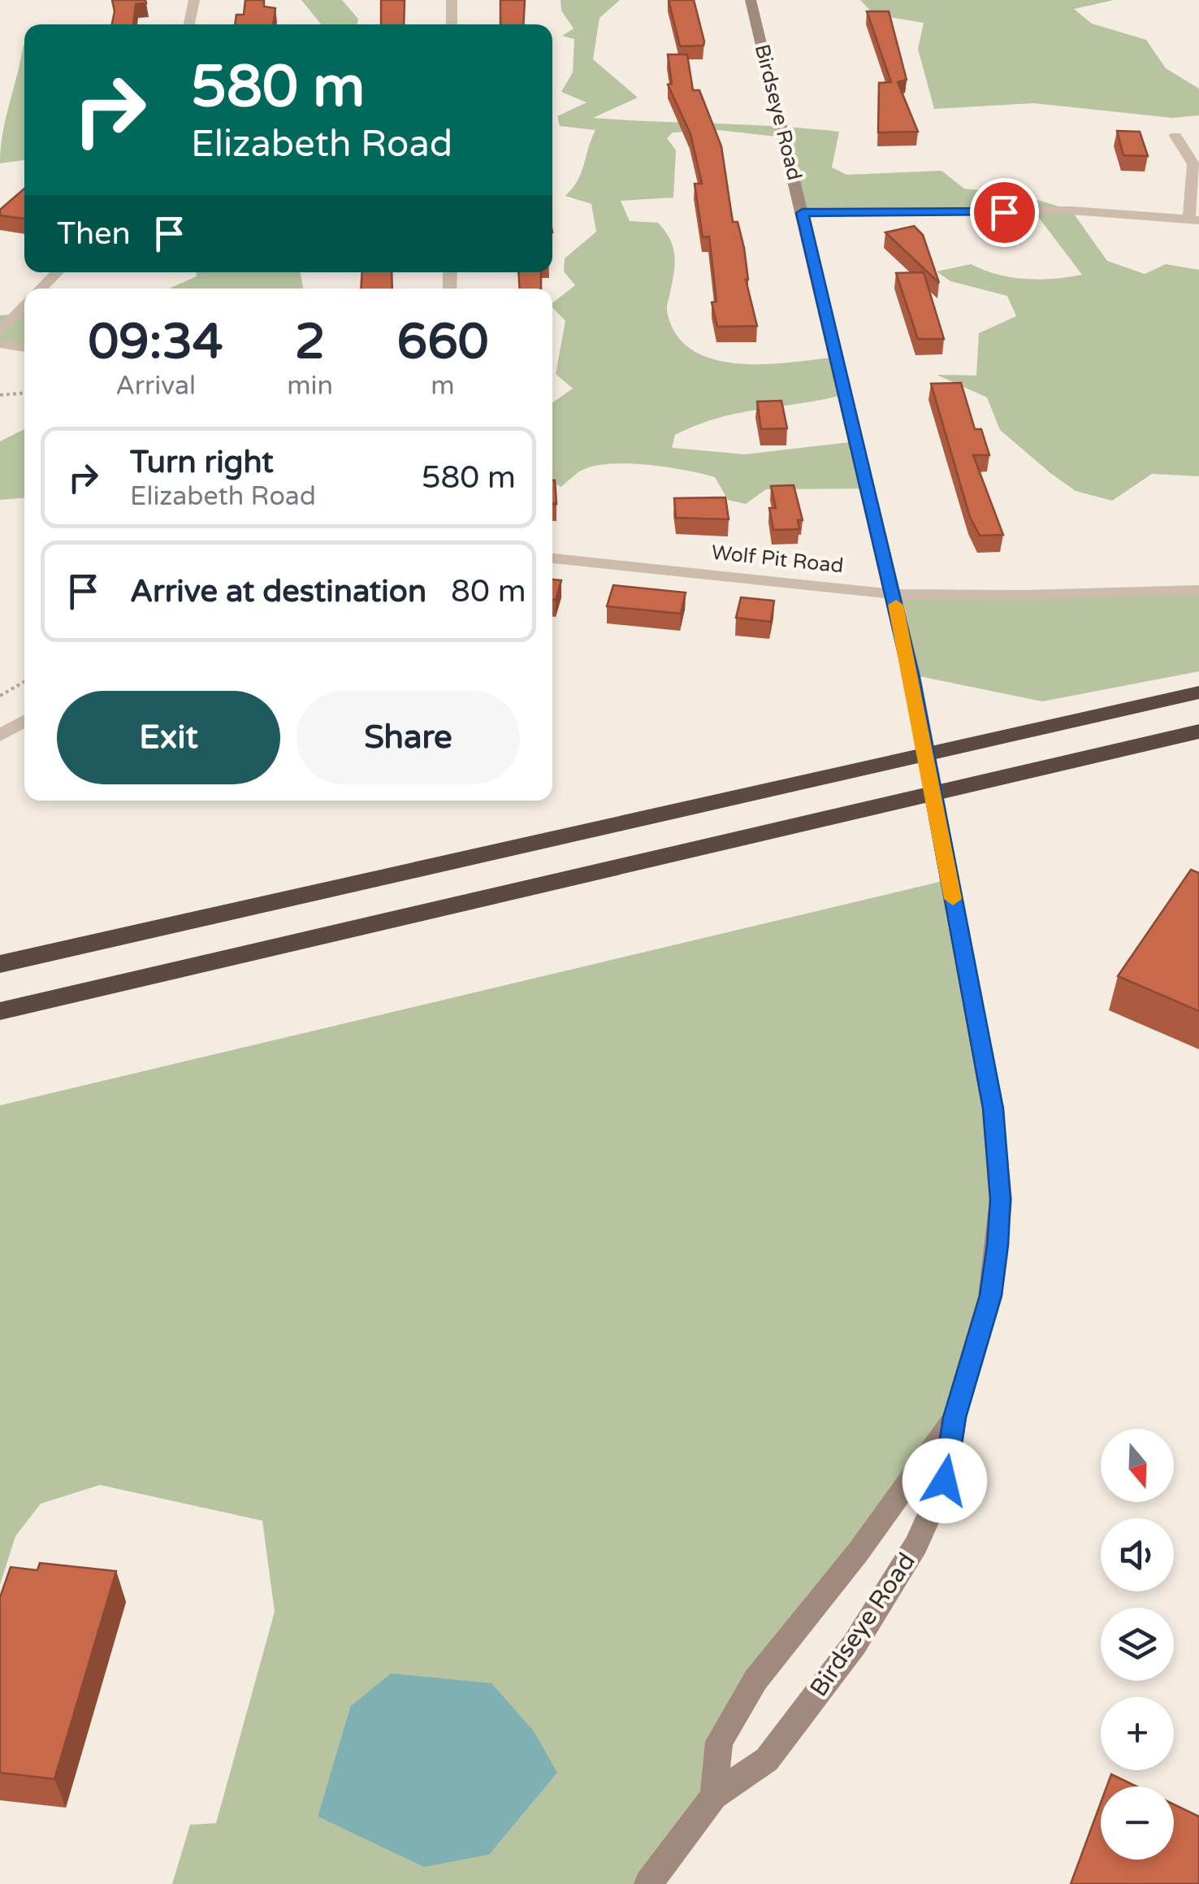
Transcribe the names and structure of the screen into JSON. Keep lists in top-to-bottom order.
{
  "streets": {
    "main road": ["Birdseye Road"],
    "street": ["Wolf Pit Road"]
  },
  "crossings": [
    ["Birdseye Road", "Wolf Pit Road"]
  ],
  "north": "bottom",
  "page": {
    "turn": ["580 m", "Elizabeth Road"],
    "then": "Then",
    "eta": [
      "09:34",
      "Arrival",
      "2",
      "min",
      "660",
      "m"
    ],
    "list": [
      {
        "name": "Turn right",
        "note": "Elizabeth Road",
        "value": "580 m"
      },
      {
        "name": "Arrive at destination",
        "value": "80 m"
      }
    ],
    "buttons": ["Exit", "Share"],
    "map_buttons": ["+", "−"]
  }
}
